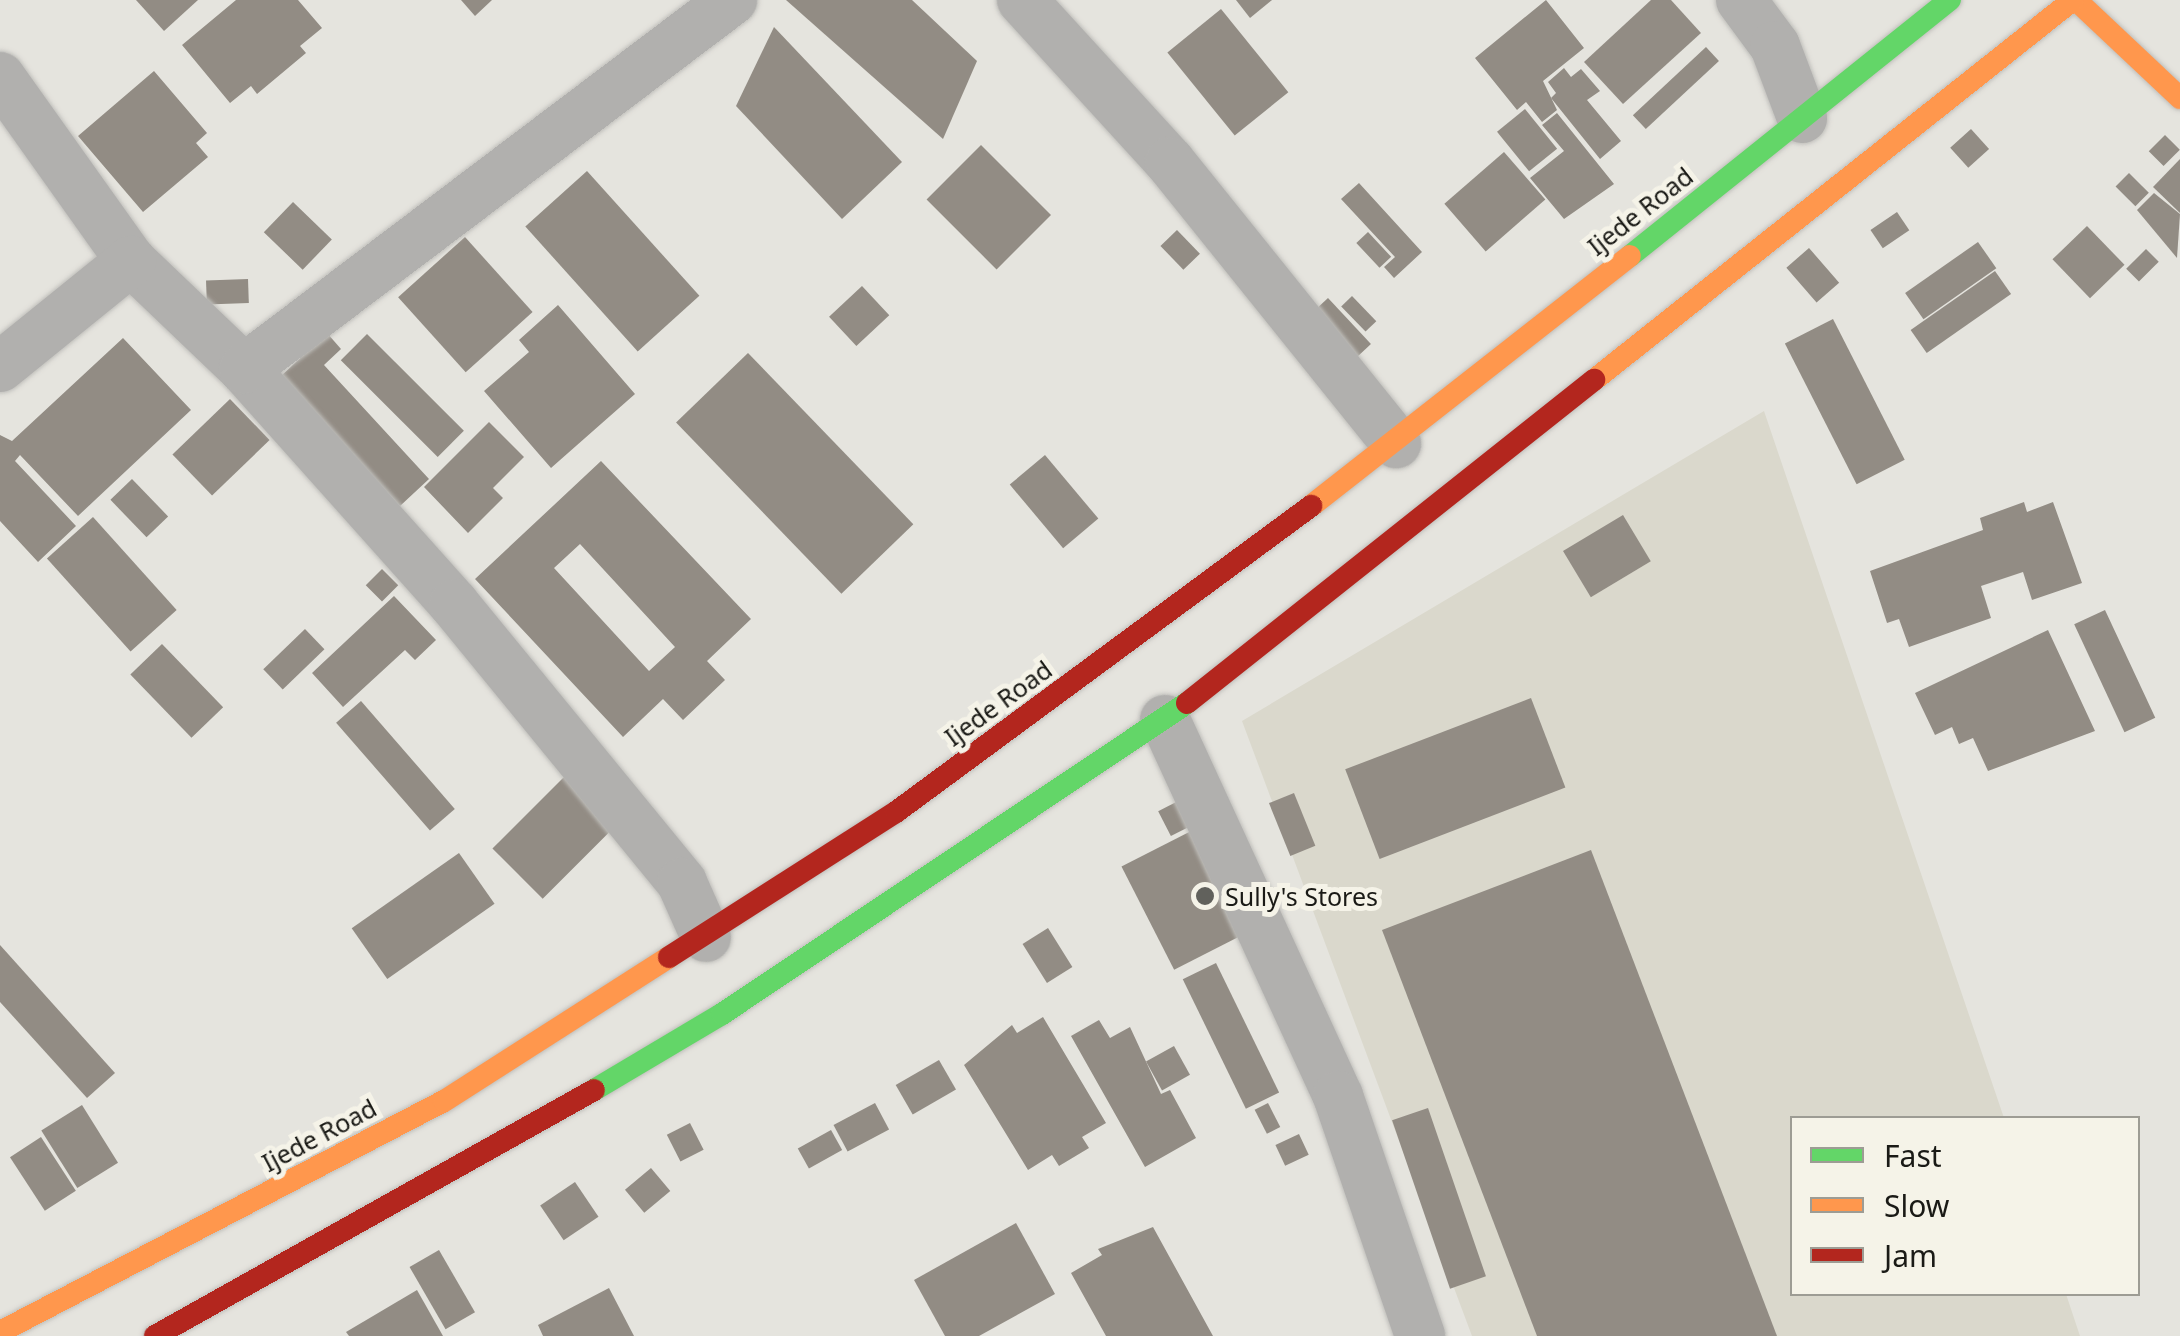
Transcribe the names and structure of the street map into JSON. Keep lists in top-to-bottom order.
{
  "streets": {
    "main road": ["Ijede Road"]
  },
  "places": ["Sully's Stores"],
  "legend": ["Fast", "Slow", "Jam"]
}
